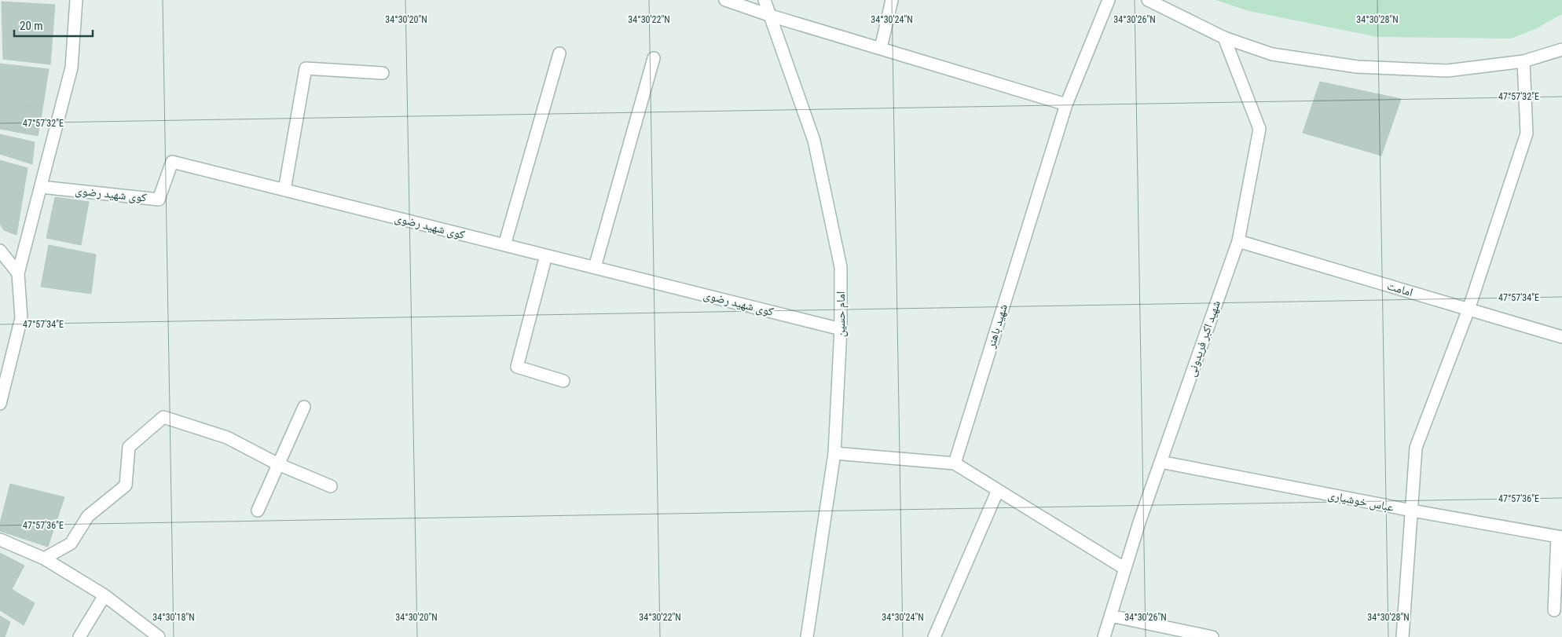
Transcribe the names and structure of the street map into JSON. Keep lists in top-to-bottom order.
{
  "streets": {
    "street": [
      "کوی شهید رضوی",
      "امامت",
      "امام حسین",
      "شهید باهنر",
      "شهید اکبر فریدونی",
      "عباس خوشیاری"
    ]
  },
  "crossings": [
    ["کوی شهید رضوی", "امام حسین"],
    ["امامت", "شهید اکبر فریدونی"],
    ["شهید اکبر فریدونی", "عباس خوشیاری"]
  ],
  "scale_bar": "20 m",
  "coordinates": [
    "34°30'20\"N",
    "34°30'22\"N",
    "34°30'24\"N",
    "34°30'26\"N",
    "34°30'28\"N",
    "47°57'32\"E",
    "47°57'34\"E",
    "47°57'36\"E",
    "34°30'18\"N"
  ]
}
